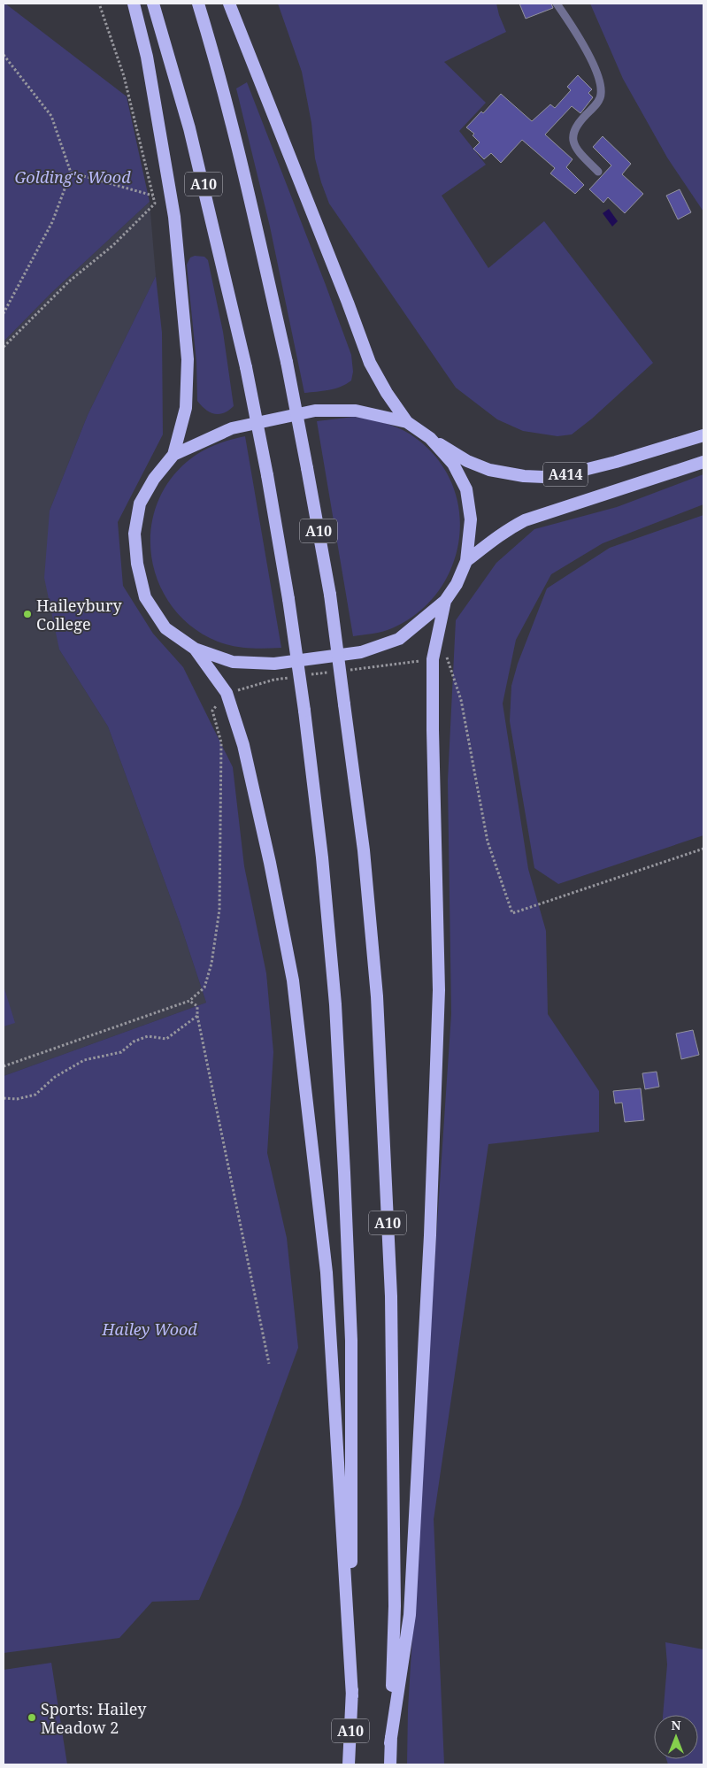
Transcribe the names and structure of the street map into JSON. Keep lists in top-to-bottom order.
{
  "streets": {
    "highway": ["A10", "A414"]
  },
  "parks": ["Golding's Wood", "Hailey Wood"],
  "places": ["Haileybury College", "Sports: Hailey Meadow 2"],
  "north": "top"
}
